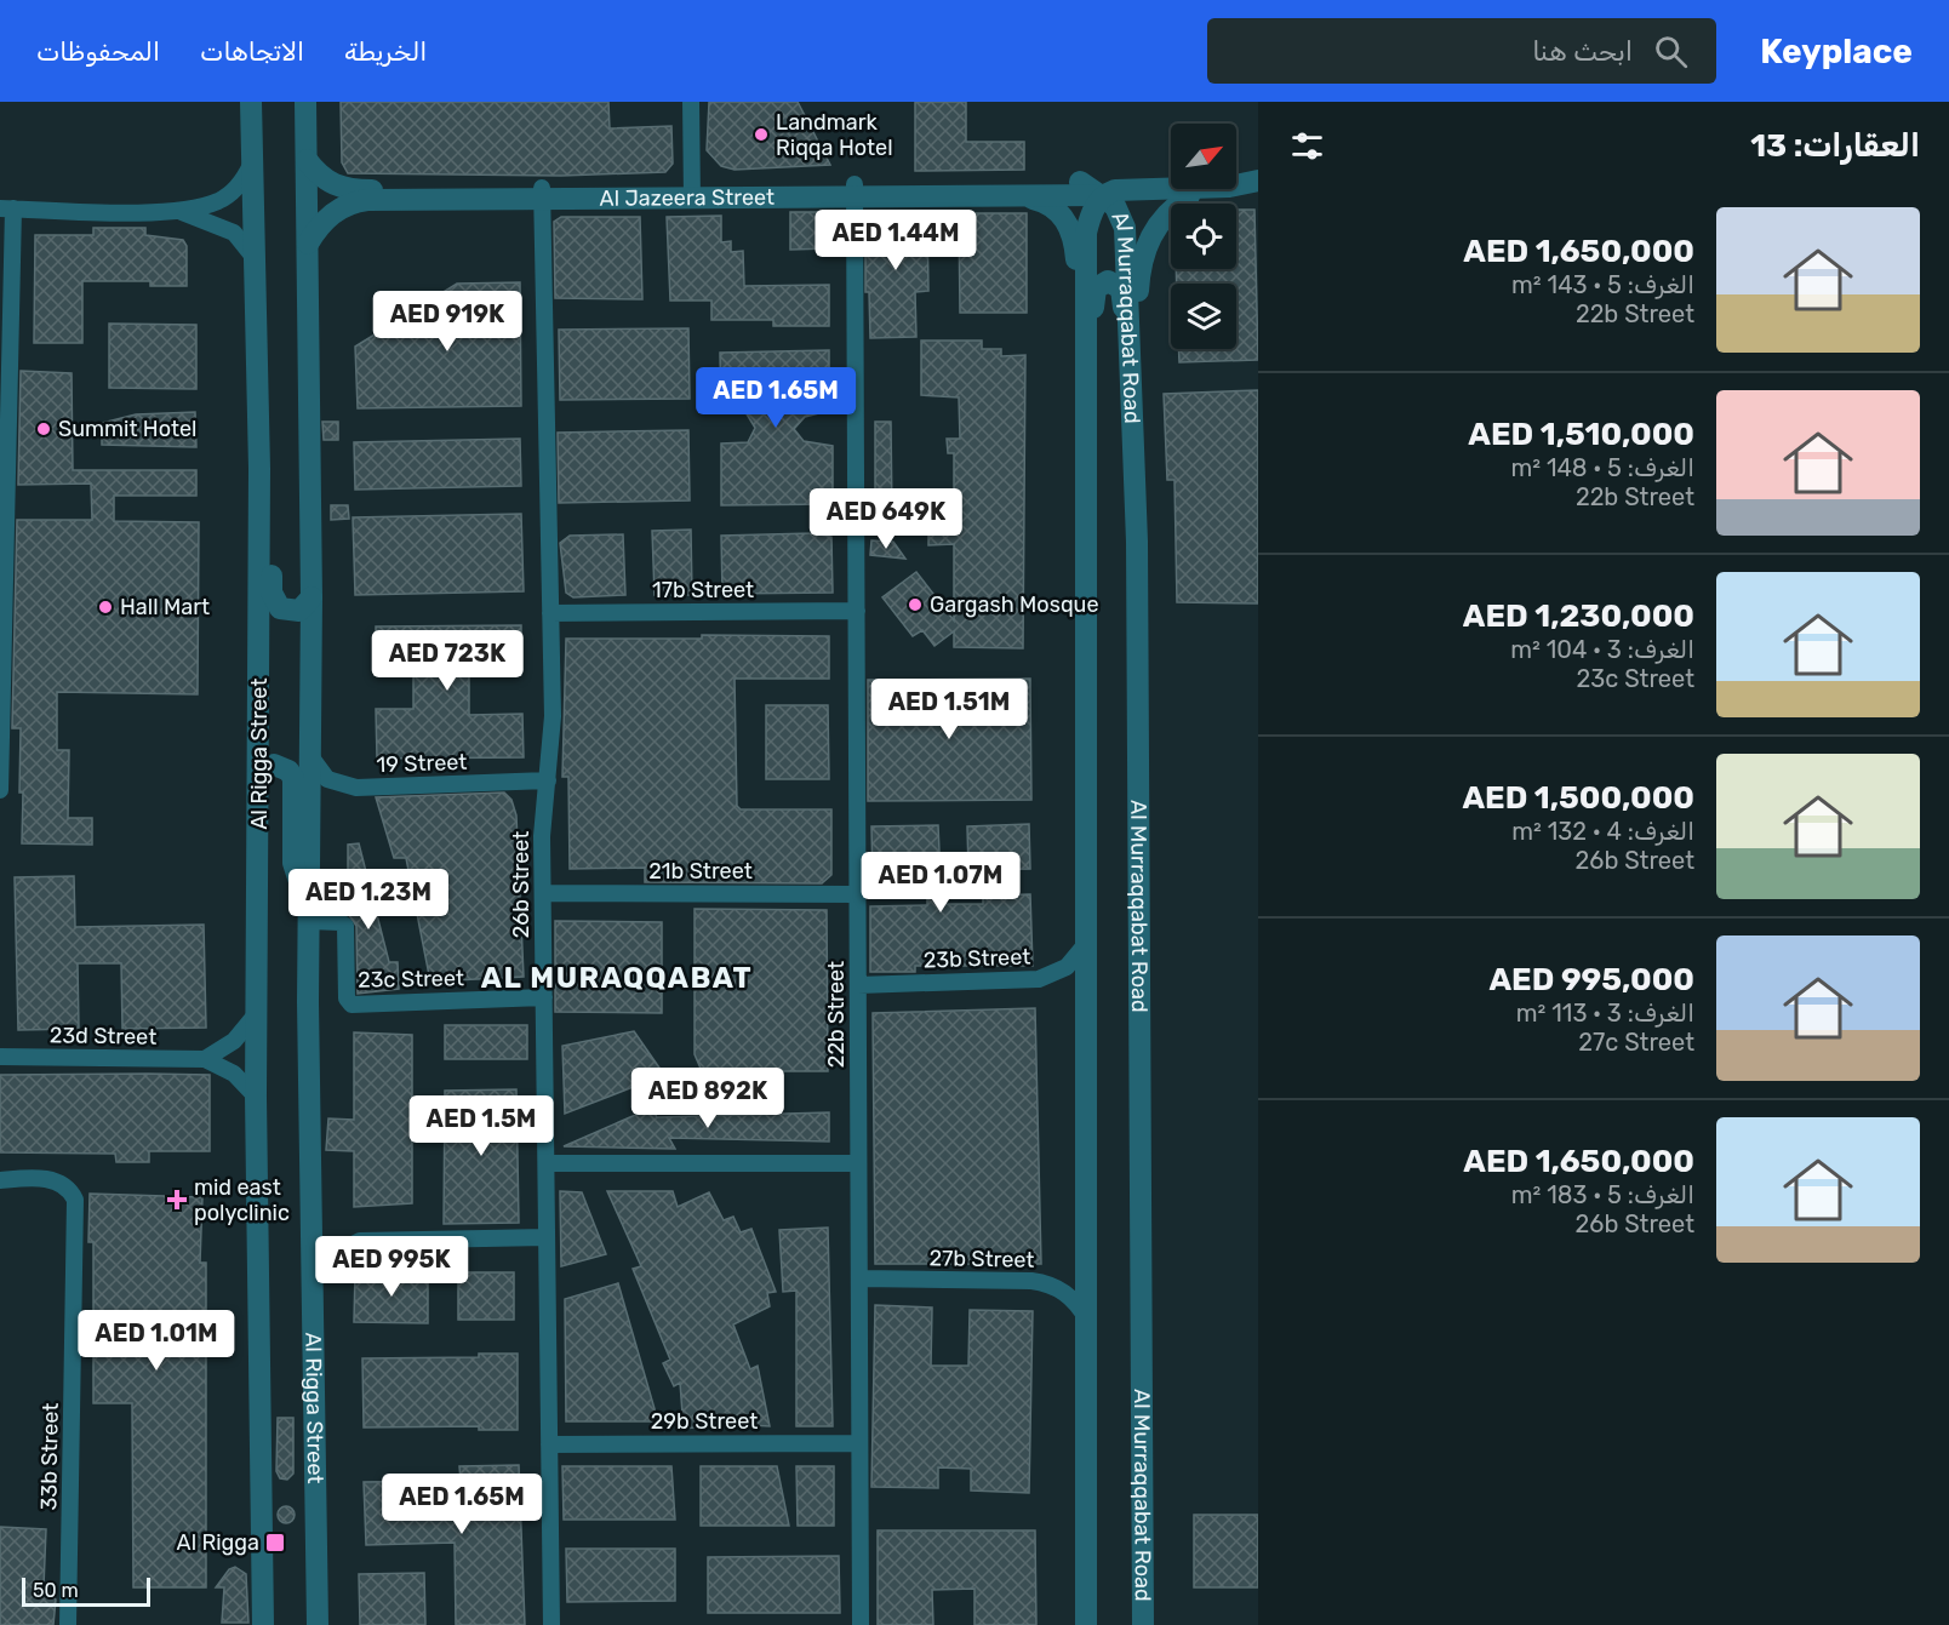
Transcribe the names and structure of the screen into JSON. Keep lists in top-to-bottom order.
{
  "streets": {
    "street": [
      "Al Jazeera Street",
      "Al Murraqqabat Road",
      "17b Street",
      "Al Rigga Street",
      "19 Street",
      "21b Street",
      "26b Street",
      "23b Street",
      "23c Street",
      "22b Street",
      "23d Street",
      "27b Street",
      "29b Street",
      "33b Street"
    ]
  },
  "crossings": [
    ["Al Jazeera Street", "Al Murraqqabat Road"],
    ["Al Jazeera Street", "Al Rigga Street"],
    ["Al Jazeera Street", "26b Street"],
    ["Al Jazeera Street", "22b Street"],
    ["Al Murraqqabat Road", "23b Street"],
    ["Al Murraqqabat Road", "27b Street"],
    ["17b Street", "26b Street"],
    ["17b Street", "22b Street"],
    ["Al Rigga Street", "19 Street"],
    ["Al Rigga Street", "23c Street"],
    ["Al Rigga Street", "23d Street"],
    ["19 Street", "26b Street"],
    ["21b Street", "26b Street"],
    ["21b Street", "22b Street"],
    ["26b Street", "23c Street"],
    ["26b Street", "29b Street"],
    ["23b Street", "22b Street"],
    ["22b Street", "27b Street"],
    ["22b Street", "29b Street"]
  ],
  "districts": ["AL MURAQQABAT"],
  "places": {
    "other": [
      "Landmark Riqqa Hotel",
      "Summit Hotel",
      "Gargash Mosque",
      "Hall Mart"
    ],
    "health": ["mid east polyclinic"],
    "transit": ["Al Rigga"]
  },
  "scale_bar": "50 m",
  "north": "top right",
  "page": {
    "header": "Keyplace",
    "search": "ابحث هنا",
    "nav": ["الخريطة", "الاتجاهات", "المحفوظات"],
    "heading": "العقارات: 13",
    "list": [
      {
        "name": "AED 1,650,000",
        "note": "الغرف: 5 · 143 m² · 22b Street"
      },
      {
        "name": "AED 1,510,000",
        "note": "الغرف: 5 · 148 m² · 22b Street"
      },
      {
        "name": "AED 1,230,000",
        "note": "الغرف: 3 · 104 m² · 23c Street"
      },
      {
        "name": "AED 1,500,000",
        "note": "الغرف: 4 · 132 m² · 26b Street"
      },
      {
        "name": "AED 995,000",
        "note": "الغرف: 3 · 113 m² · 27c Street"
      },
      {
        "name": "AED 1,650,000",
        "note": "الغرف: 5 · 183 m² · 26b Street"
      }
    ],
    "price": [
      "AED 1.44M",
      "AED 919K",
      "AED 1.65M",
      "AED 649K",
      "AED 723K",
      "AED 1.51M",
      "AED 1.07M",
      "AED 1.23M",
      "AED 892K",
      "AED 1.5M",
      "AED 995K",
      "AED 1.01M",
      "AED 1.65M"
    ],
    "scale": "50 m"
  }
}
